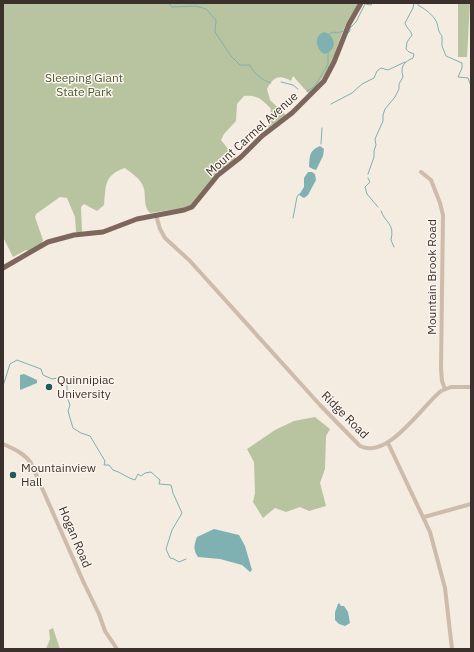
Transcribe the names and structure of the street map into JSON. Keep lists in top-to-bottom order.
{
  "streets": {
    "main road": ["Mount Carmel Avenue"],
    "street": ["Mountain Brook Road", "Ridge Road", "Hogan Road"]
  },
  "crossings": [
    ["Mount Carmel Avenue", "Ridge Road"]
  ],
  "parks": ["Sleeping Giant State Park"],
  "places": ["Quinnipiac University", "Mountainview Hall"]
}
